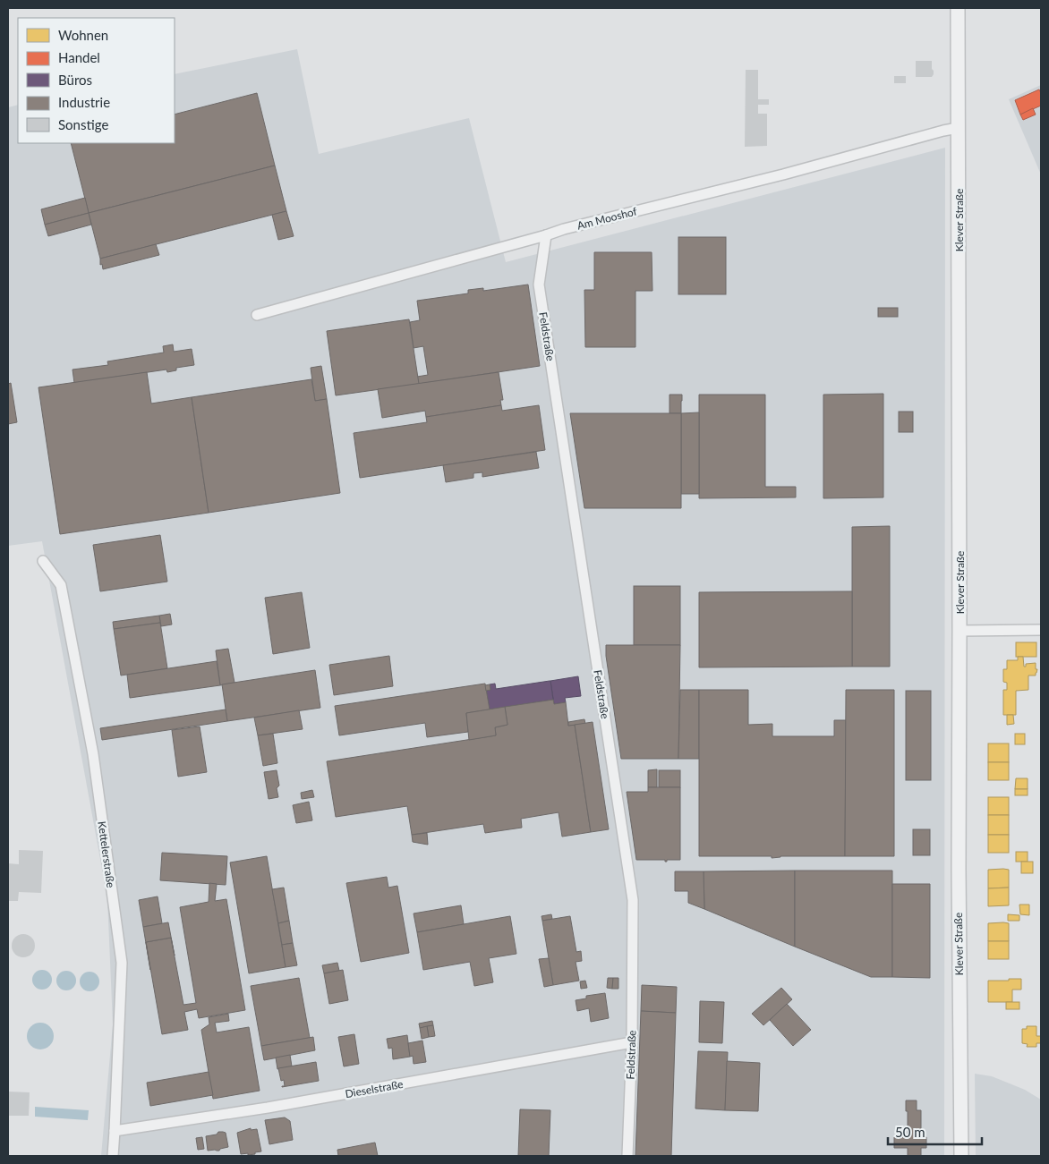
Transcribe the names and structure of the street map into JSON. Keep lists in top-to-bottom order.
{
  "streets": {
    "street": [
      "Am Mooshof",
      "Klever Straße",
      "Feldstraße",
      "Kettelerstraße",
      "Dieselstraße"
    ]
  },
  "crossings": [
    ["Am Mooshof", "Klever Straße"],
    ["Am Mooshof", "Feldstraße"],
    ["Feldstraße", "Dieselstraße"],
    ["Kettelerstraße", "Dieselstraße"]
  ],
  "legend": [
    "Wohnen",
    "Handel",
    "Büros",
    "Industrie",
    "Sonstige"
  ],
  "scale_bar": "50 m"
}
